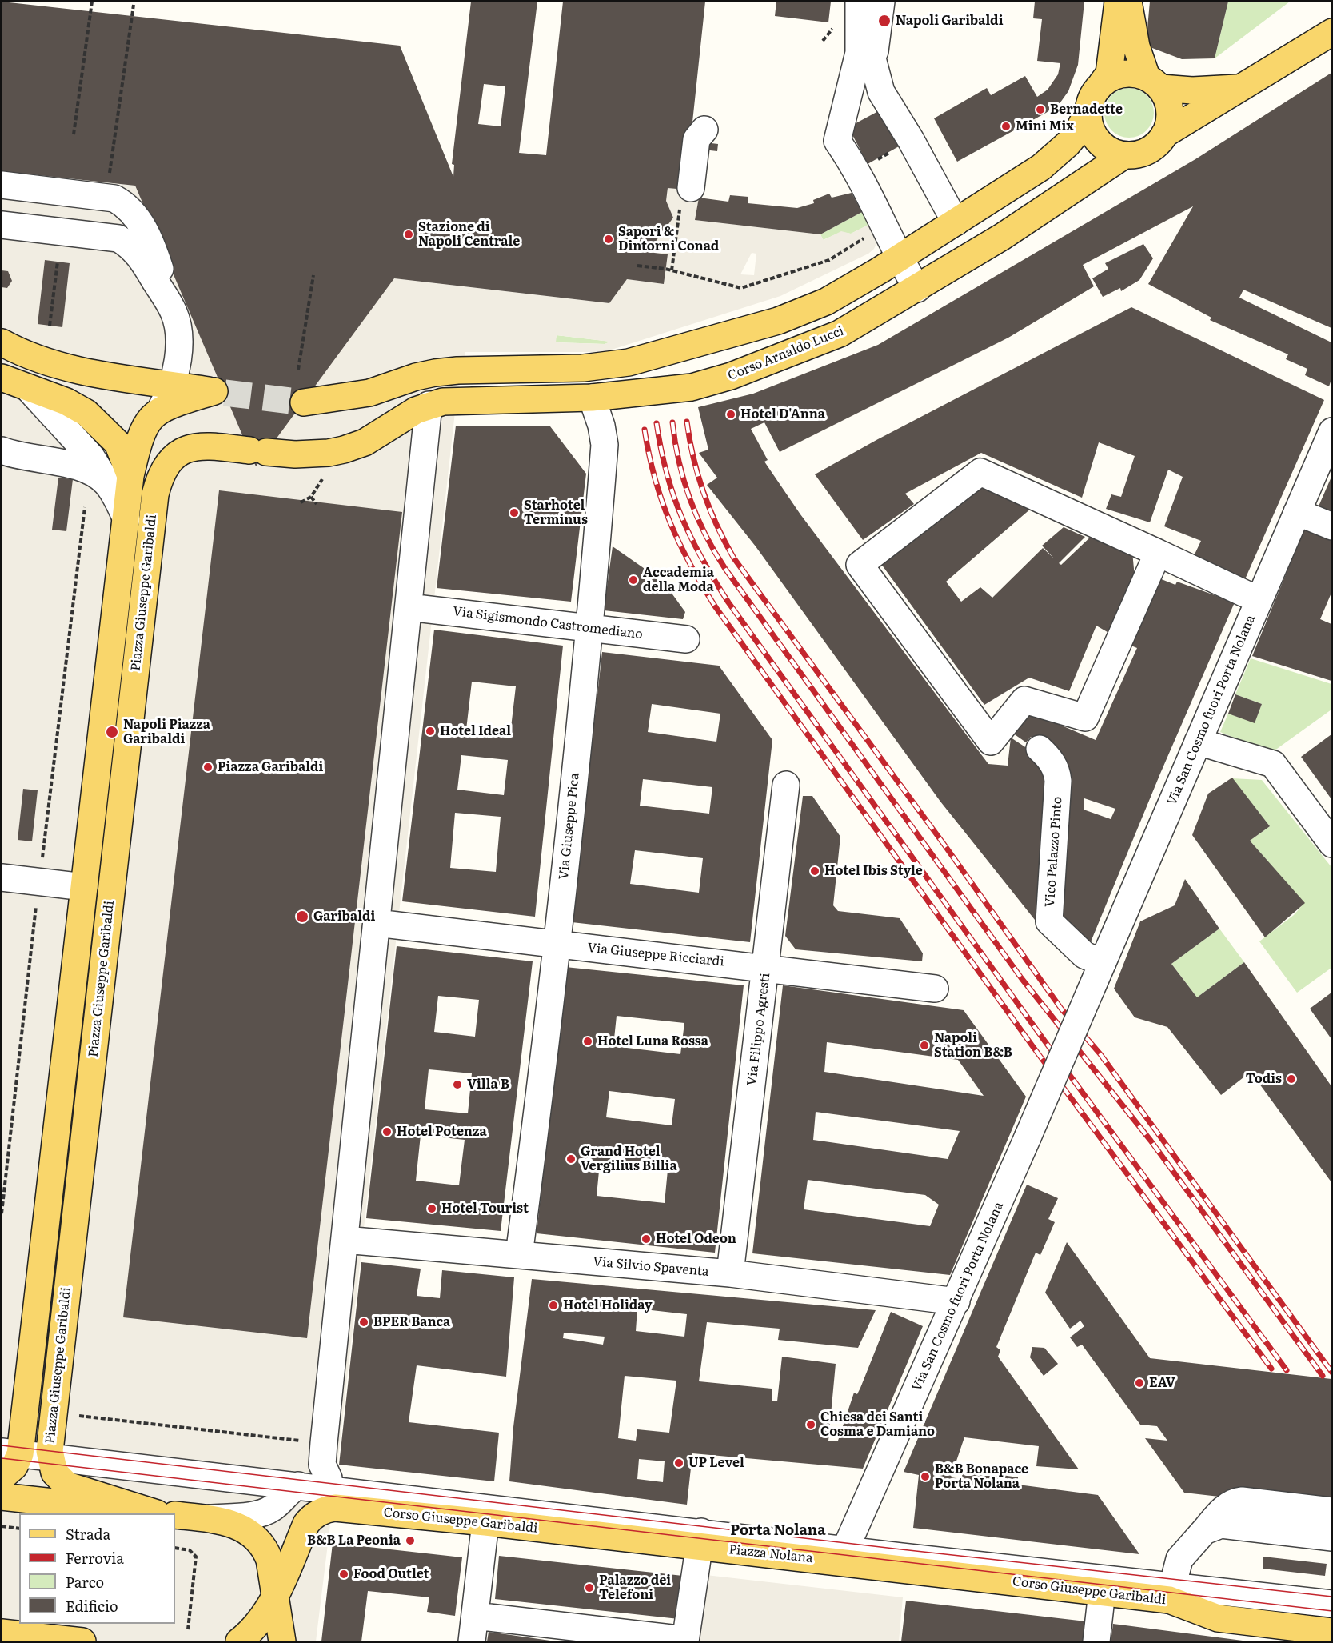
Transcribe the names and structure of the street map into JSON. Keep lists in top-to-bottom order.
{
  "streets": {
    "main road": [
      "Corso Arnaldo Lucci",
      "Piazza Giuseppe Garibaldi",
      "Corso Giuseppe Garibaldi",
      "Piazza Nolana"
    ],
    "street": [
      "Via Sigismondo Castromediano",
      "Via San Cosmo fuori Porta Nolana",
      "Via Giuseppe Pica",
      "Vico Palazzo Pinto",
      "Via Giuseppe Ricciardi",
      "Via Filippo Agresti",
      "Via Silvio Spaventa"
    ]
  },
  "crossings": [
    ["Corso Arnaldo Lucci", "Piazza Giuseppe Garibaldi"],
    ["Corso Arnaldo Lucci", "Via Giuseppe Pica"],
    ["Piazza Giuseppe Garibaldi", "Corso Giuseppe Garibaldi"],
    ["Via Sigismondo Castromediano", "Via Giuseppe Pica"],
    ["Via San Cosmo fuori Porta Nolana", "Vico Palazzo Pinto"],
    ["Via San Cosmo fuori Porta Nolana", "Via Silvio Spaventa"],
    ["Via San Cosmo fuori Porta Nolana", "Corso Giuseppe Garibaldi"],
    ["Via San Cosmo fuori Porta Nolana", "Piazza Nolana"],
    ["Via Giuseppe Pica", "Via Giuseppe Ricciardi"],
    ["Via Giuseppe Pica", "Via Silvio Spaventa"],
    ["Via Giuseppe Ricciardi", "Via Filippo Agresti"],
    ["Via Filippo Agresti", "Via Silvio Spaventa"],
    ["Corso Giuseppe Garibaldi", "Piazza Nolana"]
  ],
  "districts": ["Porta Nolana"],
  "places": [
    "Napoli Garibaldi",
    "Bernadette",
    "Mini Mix",
    "Stazione di Napoli Centrale",
    "Sapori & Dintorni Conad",
    "Hotel D'Anna",
    "Starhotel Terminus",
    "Accademia della Moda",
    "Hotel Ideal",
    "Napoli Piazza Garibaldi",
    "Piazza Garibaldi",
    "Hotel Ibis Style",
    "Garibaldi",
    "Hotel Luna Rossa",
    "Napoli Station B&B",
    "Todis",
    "Villa B",
    "Hotel Potenza",
    "Grand Hotel Vergilius Billia",
    "Hotel Tourist",
    "Hotel Odeon",
    "Hotel Holiday",
    "BPER Banca",
    "EAV",
    "Chiesa dei Santi Cosma e Damiano",
    "UP Level",
    "B&B Bonapace Porta Nolana",
    "B&B La Peonia",
    "Food Outlet",
    "Palazzo dei Telefoni"
  ],
  "legend": [
    "Strada",
    "Ferrovia",
    "Parco",
    "Edificio"
  ]
}
